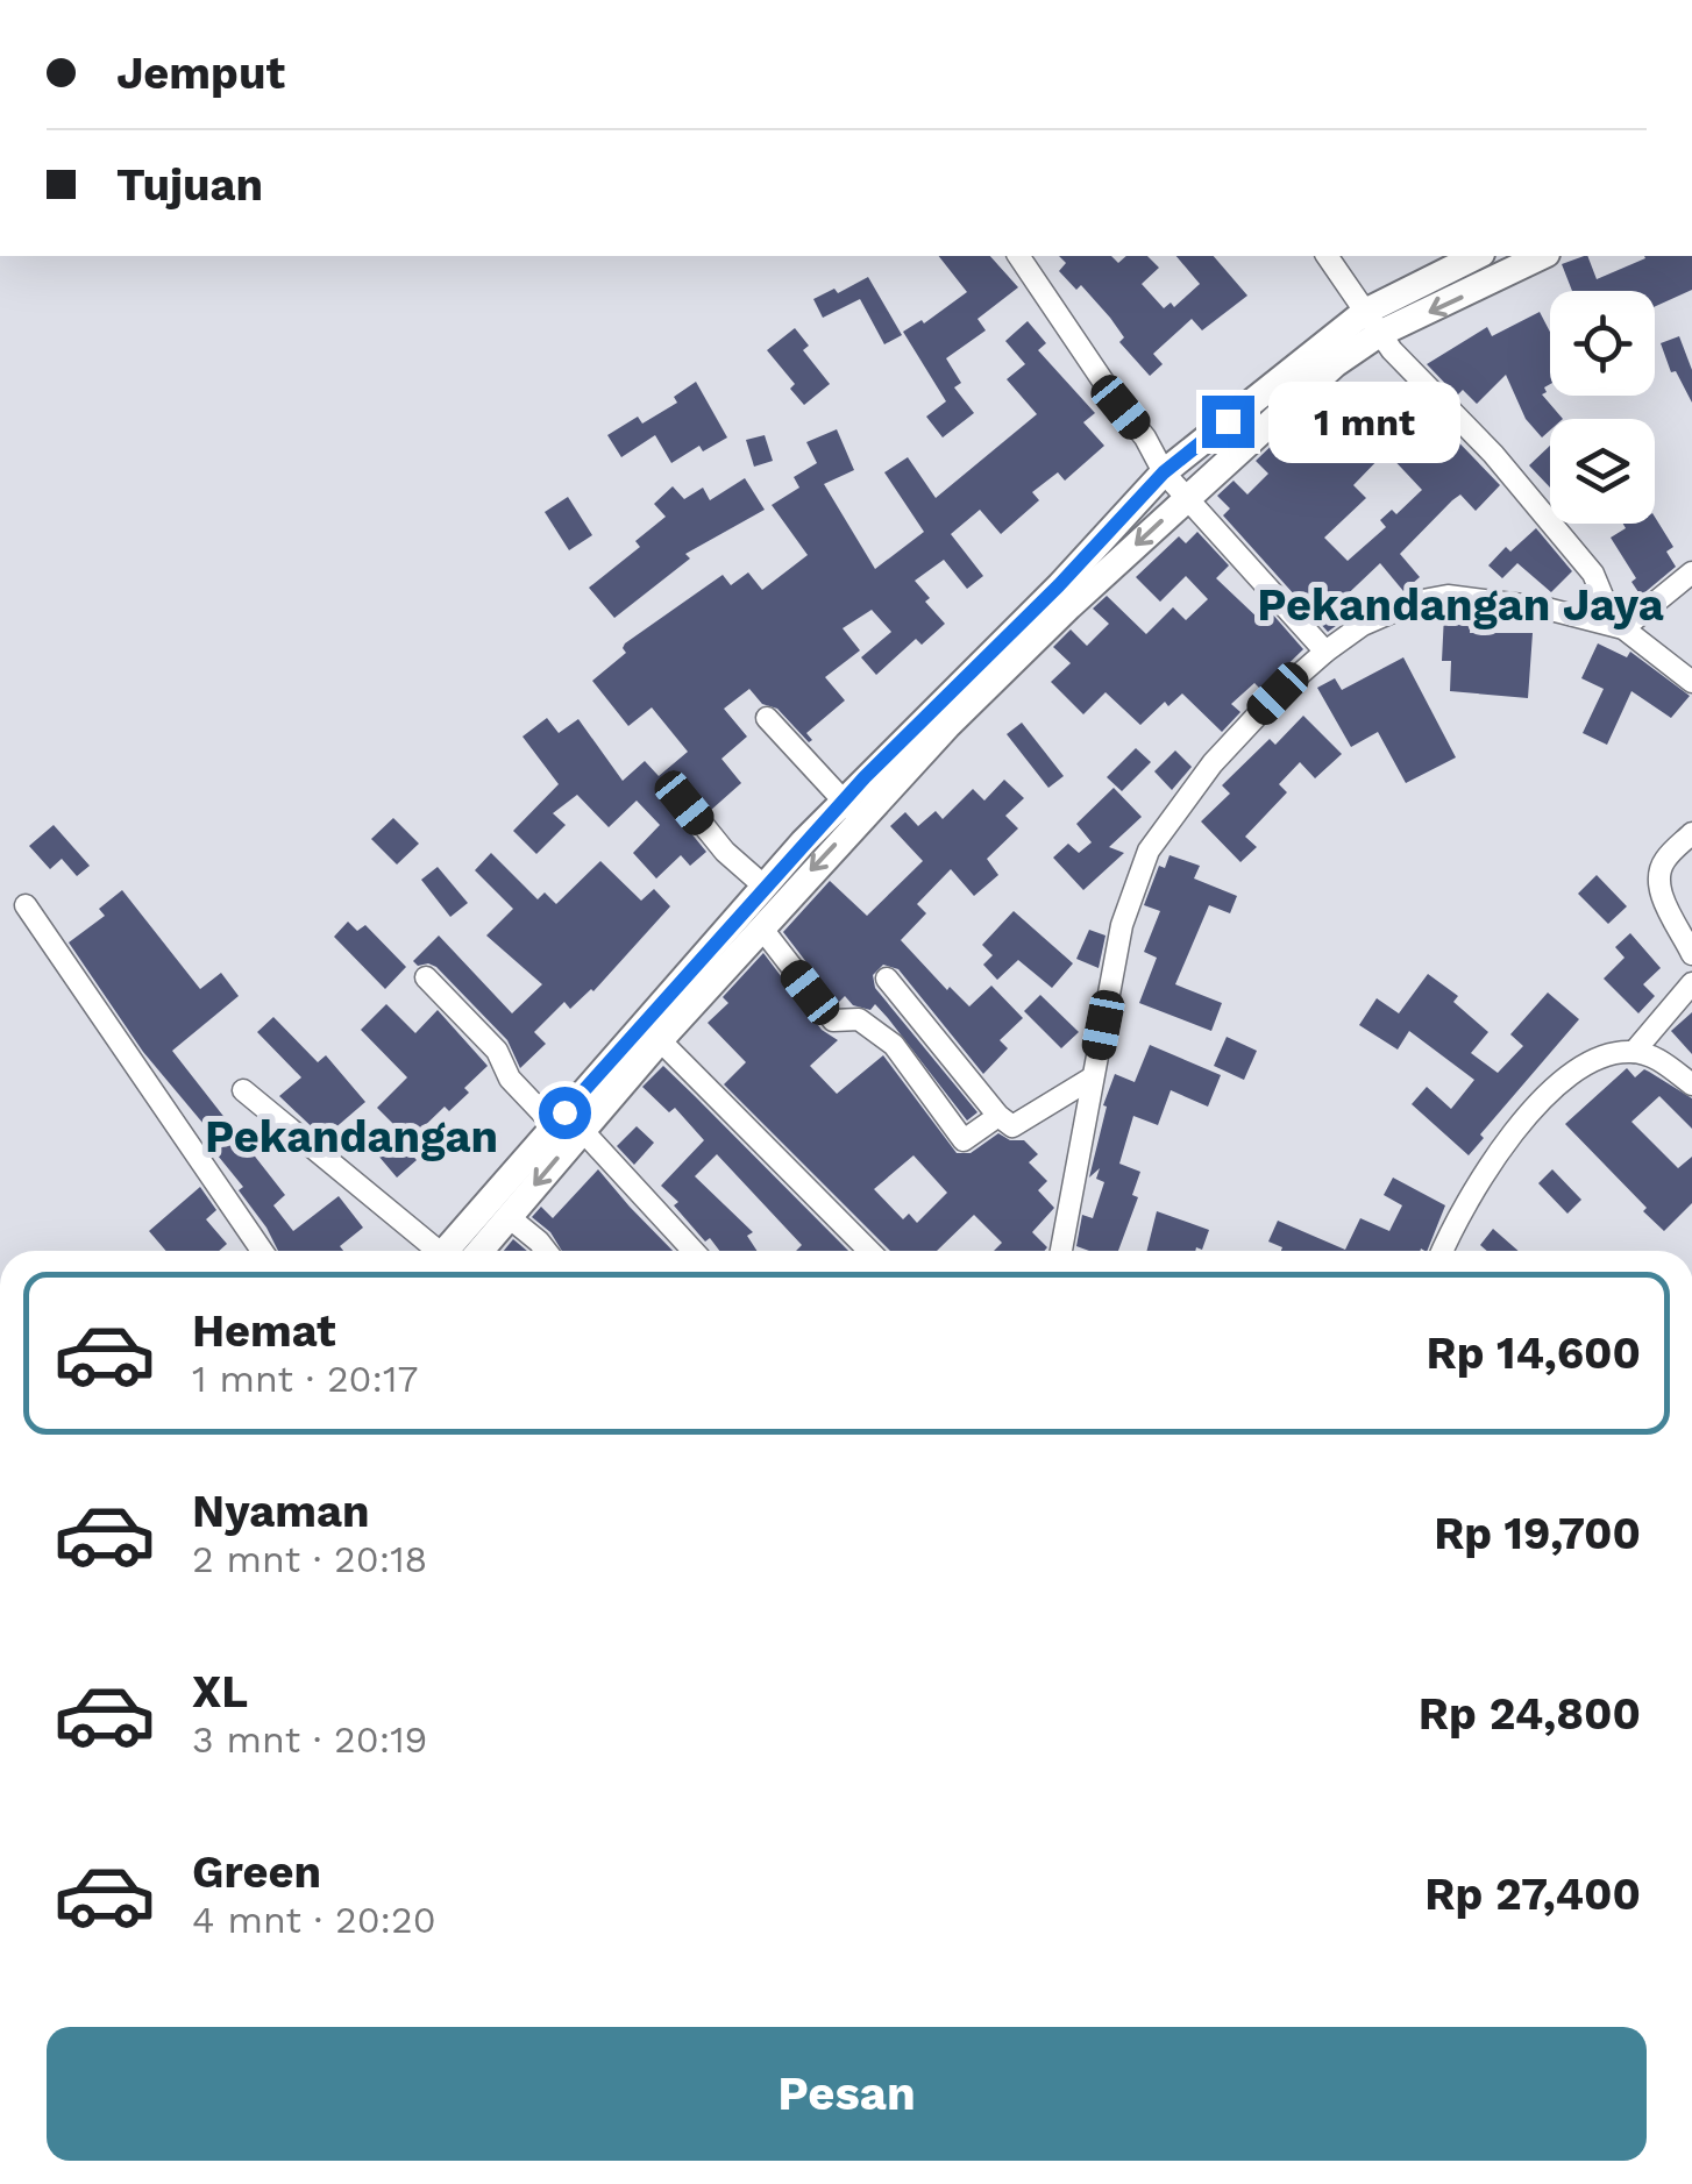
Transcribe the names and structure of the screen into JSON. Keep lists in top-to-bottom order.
{
  "districts": ["Pekandangan Jaya", "Pekandangan"],
  "page": {
    "banner": ["Jemput", "Tujuan"],
    "bubble": "1 mnt",
    "list": [
      {
        "name": "Hemat",
        "note": "1 mnt · 20:17",
        "value": "Rp 14,600"
      },
      {
        "name": "Nyaman",
        "note": "2 mnt · 20:18",
        "value": "Rp 19,700"
      },
      {
        "name": "XL",
        "note": "3 mnt · 20:19",
        "value": "Rp 24,800"
      },
      {
        "name": "Green",
        "note": "4 mnt · 20:20",
        "value": "Rp 27,400"
      }
    ],
    "buttons": "Pesan"
  }
}
